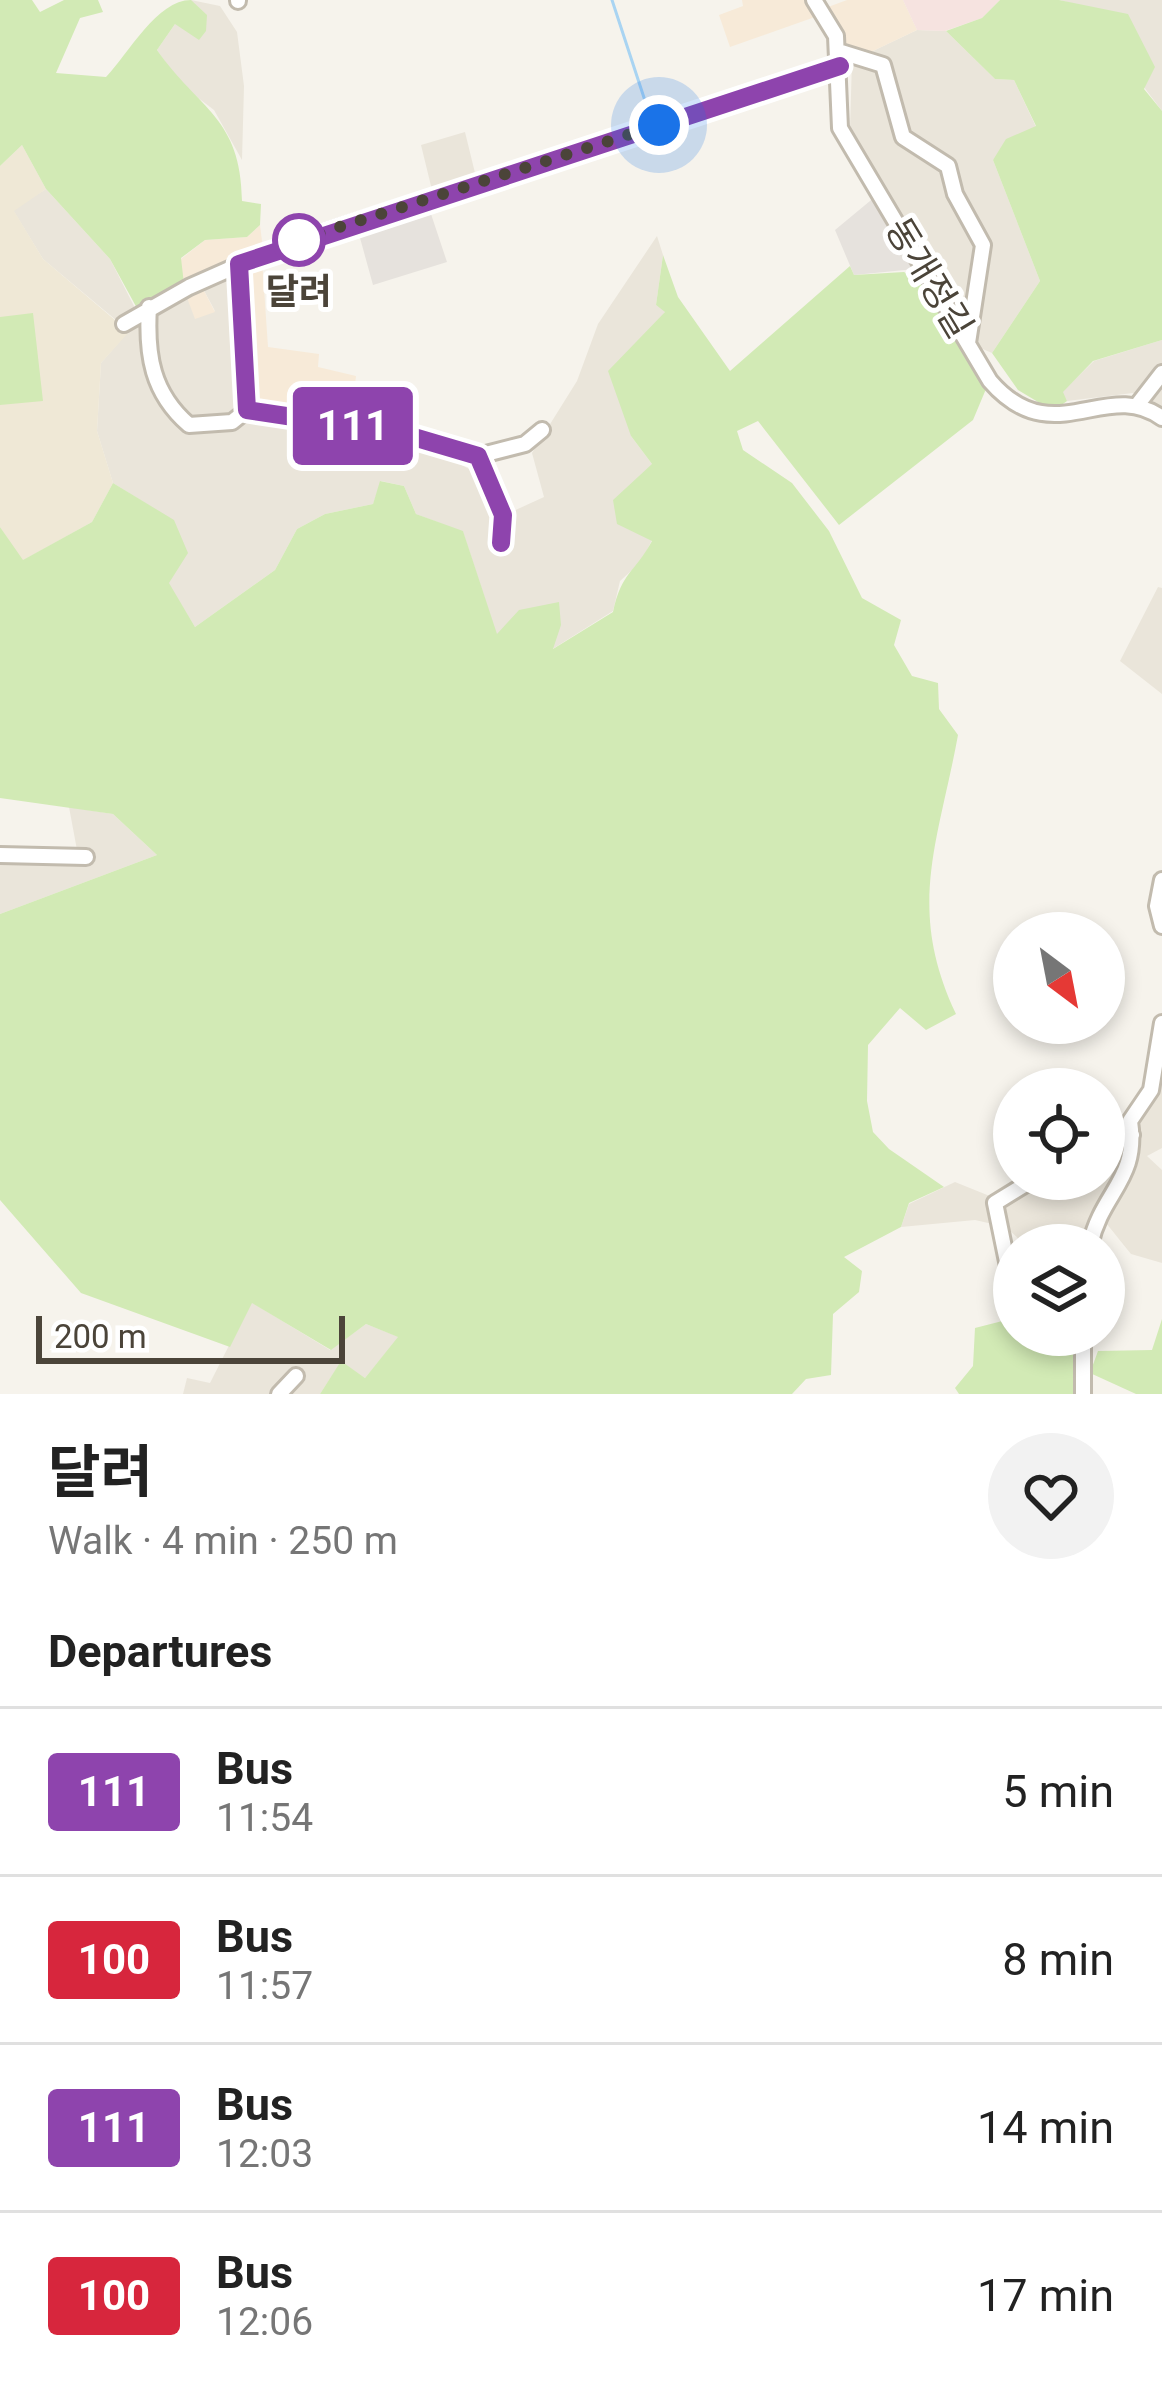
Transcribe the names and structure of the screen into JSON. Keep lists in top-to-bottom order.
{
  "streets": {
    "street": ["동개정길"]
  },
  "places": ["달려"],
  "lines": ["bus line 111"],
  "scale_bar": "200 m",
  "north": "bottom right",
  "page": {
    "on_map": "111",
    "scale": "200 m",
    "heading": [
      ["달려", "Walk · 4 min · 250 m"],
      "Departures"
    ],
    "list": [
      {
        "mark": "111",
        "name": "Bus",
        "note": "11:54",
        "value": "5 min"
      },
      {
        "mark": "100",
        "name": "Bus",
        "note": "11:57",
        "value": "8 min"
      },
      {
        "mark": "111",
        "name": "Bus",
        "note": "12:03",
        "value": "14 min"
      },
      {
        "mark": "100",
        "name": "Bus",
        "note": "12:06",
        "value": "17 min"
      }
    ]
  }
}
